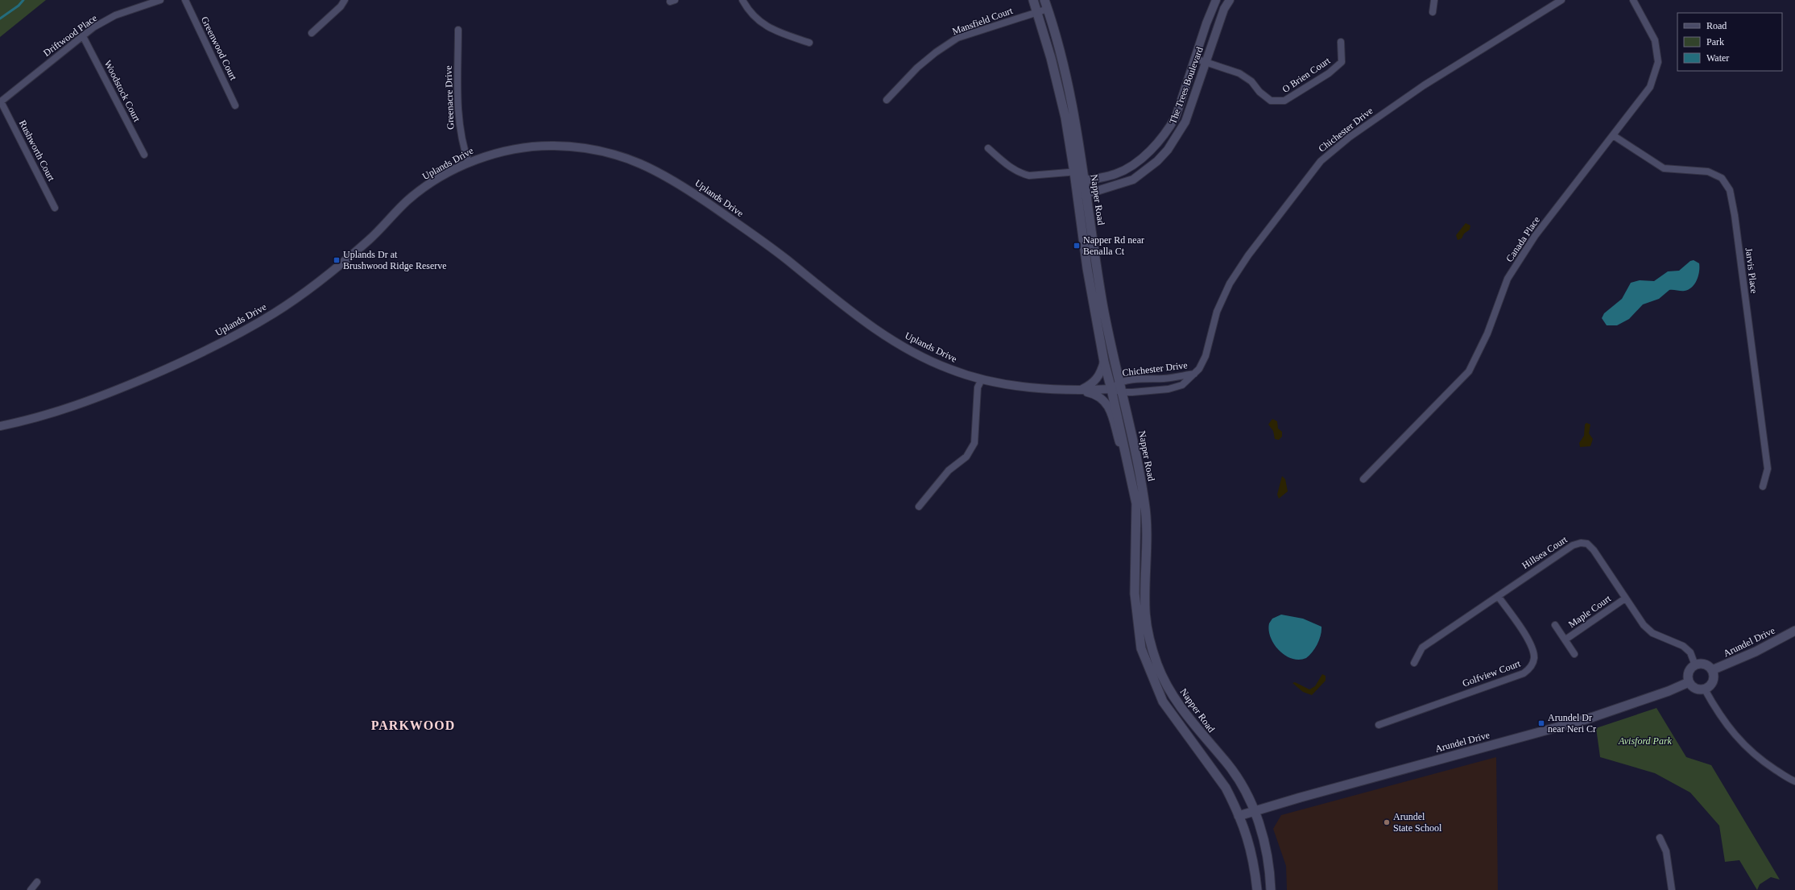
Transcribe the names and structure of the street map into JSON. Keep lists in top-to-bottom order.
{
  "streets": {
    "main road": ["Napper Road", "Arundel Drive"],
    "street": [
      "Mansfield Court",
      "Driftwood Place",
      "Greenwood Court",
      "O Brien Court",
      "The Trees Boulevard",
      "Woodstock Court",
      "Greenacre Drive",
      "Chichester Drive",
      "Rushworth Court",
      "Uplands Drive",
      "Canada Place",
      "Jarvis Place",
      "Hillsea Court",
      "Maple Court",
      "Golfview Court"
    ]
  },
  "crossings": [
    ["Mansfield Court", "Napper Road"],
    ["Driftwood Place", "Woodstock Court"],
    ["Driftwood Place", "Rushworth Court"],
    ["O Brien Court", "The Trees Boulevard"],
    ["The Trees Boulevard", "Napper Road"],
    ["Greenacre Drive", "Uplands Drive"],
    ["Chichester Drive", "Uplands Drive"],
    ["Chichester Drive", "Napper Road"],
    ["Uplands Drive", "Napper Road"],
    ["Napper Road", "Arundel Drive"],
    ["Canada Place", "Jarvis Place"],
    ["Hillsea Court", "Maple Court"],
    ["Hillsea Court", "Arundel Drive"],
    ["Hillsea Court", "Golfview Court"]
  ],
  "districts": ["PARKWOOD"],
  "parks": ["Avisford Park"],
  "places": {
    "transit": ["Napper Rd near Benalla Ct", "Uplands Dr at Brushwood Ridge Reserve", "Arundel Dr near Neri Cr"],
    "other": ["Arundel State School"]
  },
  "legend": ["Road", "Park", "Water"]
}
